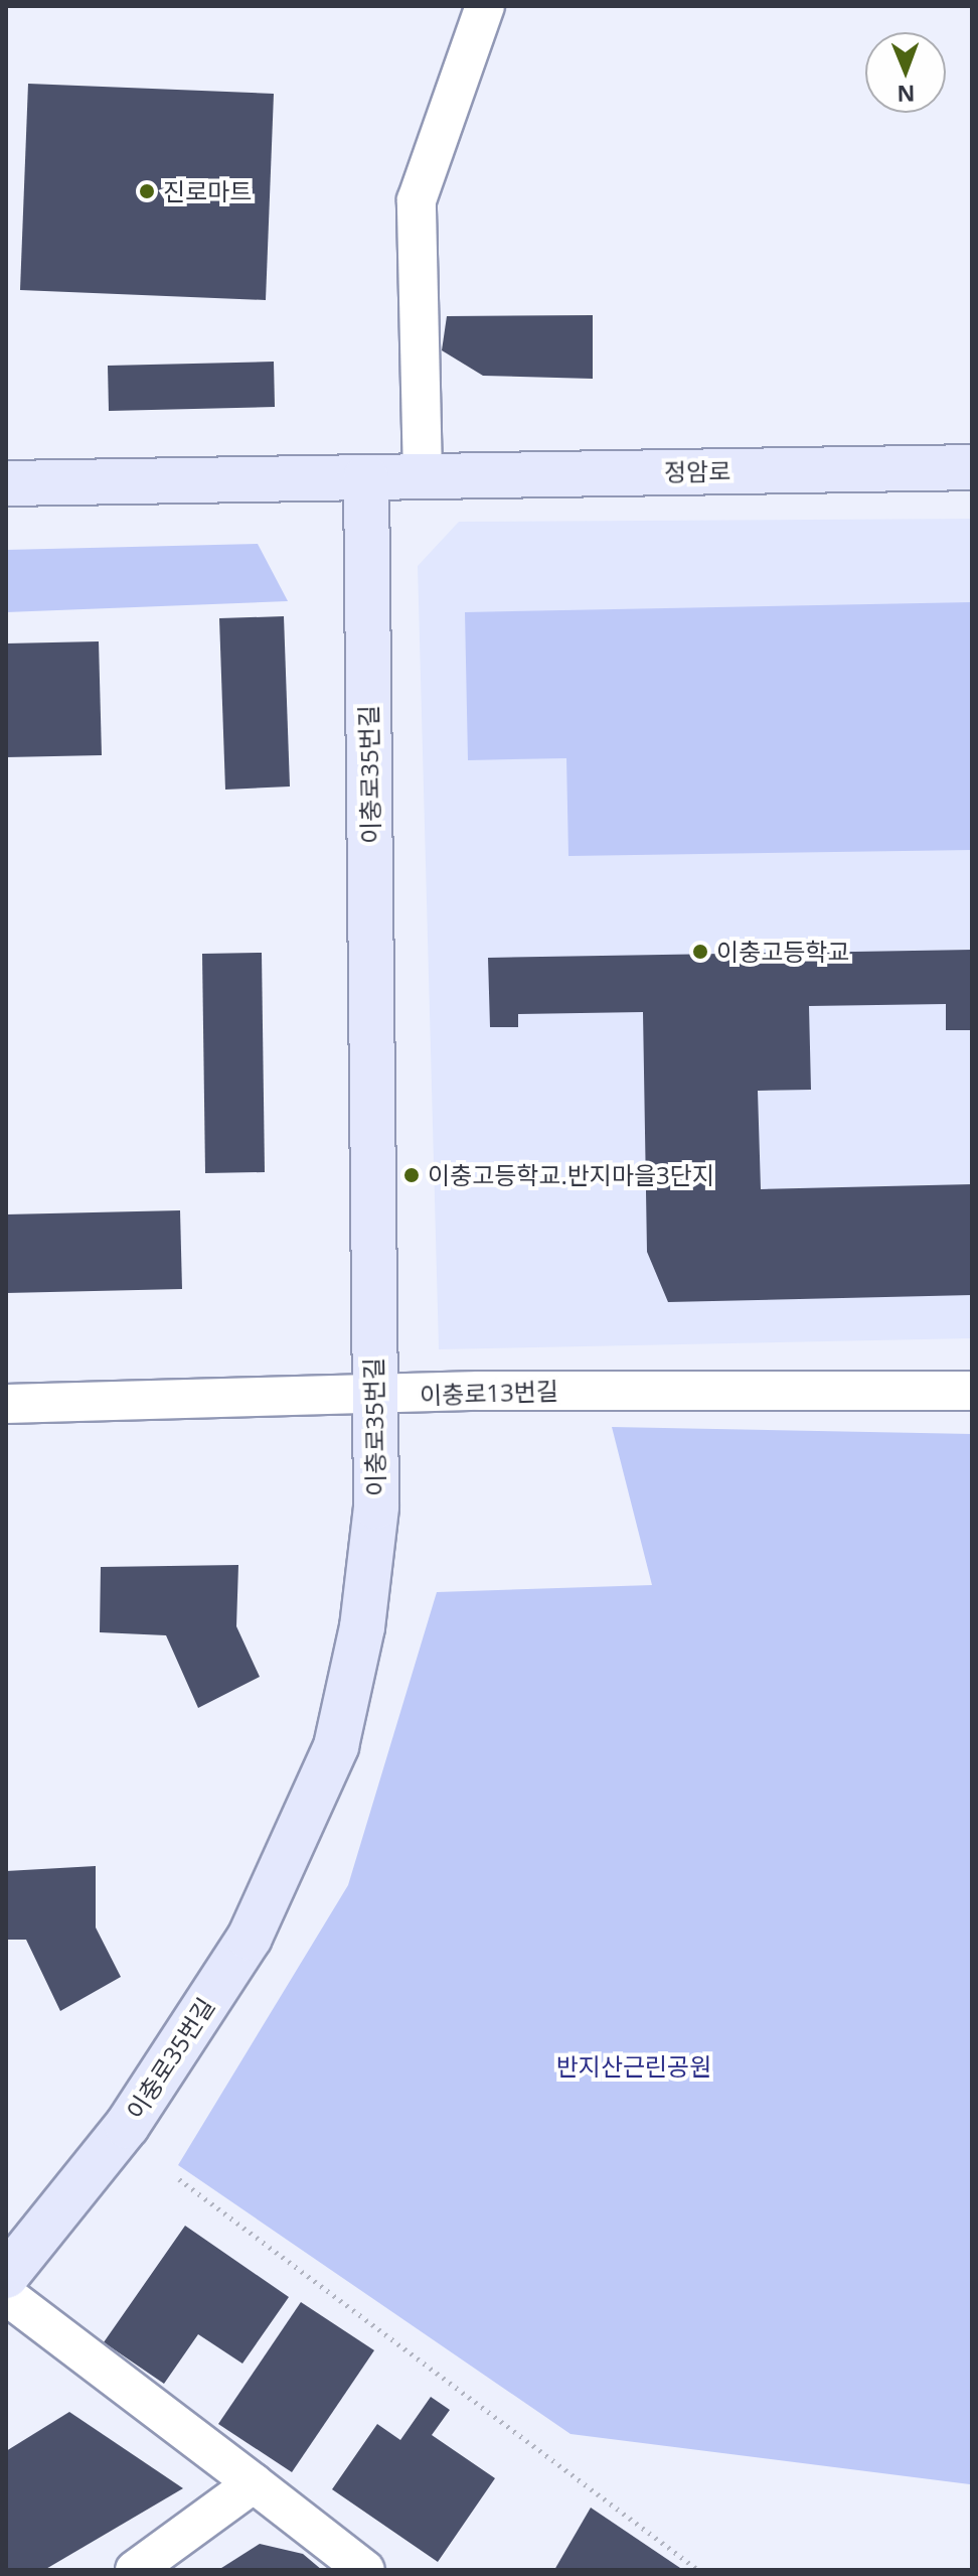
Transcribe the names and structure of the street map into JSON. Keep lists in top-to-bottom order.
{
  "streets": {
    "street": ["정암로", "이충로35번길", "이충로13번길"]
  },
  "crossings": [
    ["정암로", "이충로35번길"],
    ["이충로35번길", "이충로13번길"]
  ],
  "parks": ["반지산근린공원"],
  "places": ["진로마트", "이충고등학교", "이충고등학교.반지마을3단지"],
  "north": "bottom"
}
